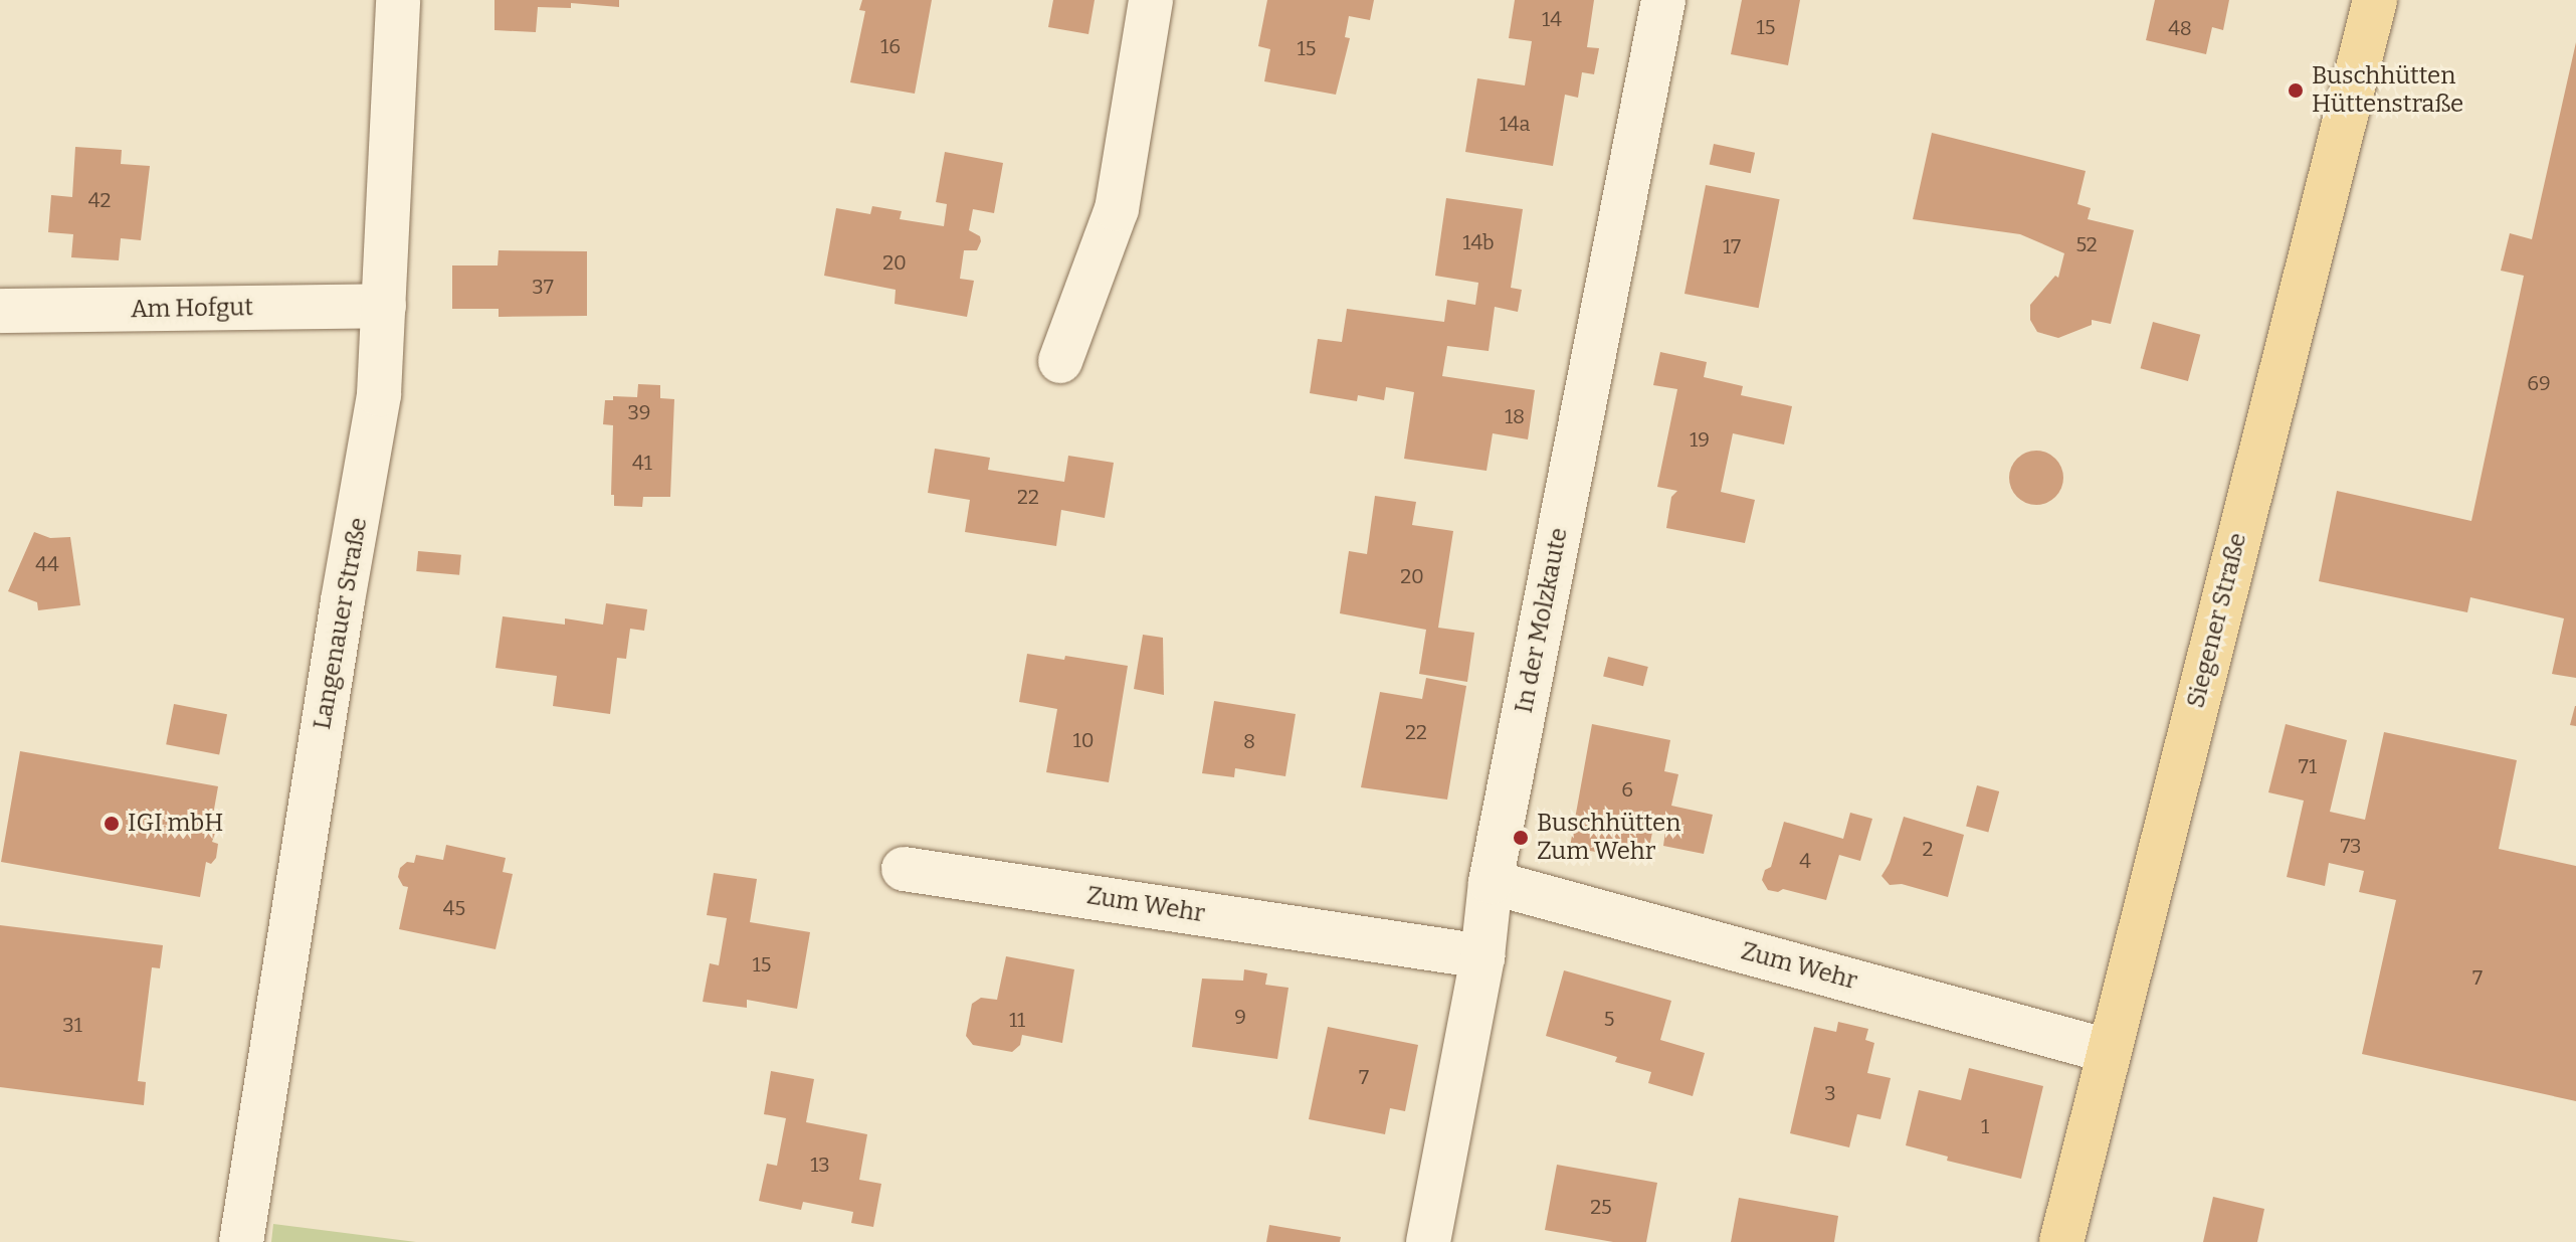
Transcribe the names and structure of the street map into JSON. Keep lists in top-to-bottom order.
{
  "streets": {
    "main road": ["Siegener Straße"],
    "street": [
      "Am Hofgut",
      "In der Molzkaute",
      "Langenauer Straße",
      "Zum Wehr"
    ]
  },
  "crossings": [
    ["Am Hofgut", "Langenauer Straße"],
    ["In der Molzkaute", "Zum Wehr"],
    ["Siegener Straße", "Zum Wehr"]
  ],
  "places": ["Buschhütten Hüttenstraße", "IGI mbH", "Buschhütten Zum Wehr"],
  "house_numbers": [
    "14",
    "15",
    "48",
    "16",
    "15",
    "14a",
    "42",
    "14b",
    "52",
    "17",
    "20",
    "37",
    "69",
    "39",
    "18",
    "19",
    "41",
    "22",
    "44",
    "20",
    "22",
    "10",
    "8",
    "71",
    "6",
    "73",
    "2",
    "4",
    "45",
    "15",
    "7",
    "9",
    "5",
    "11",
    "31",
    "7",
    "3",
    "1",
    "13",
    "25"
  ]
}
